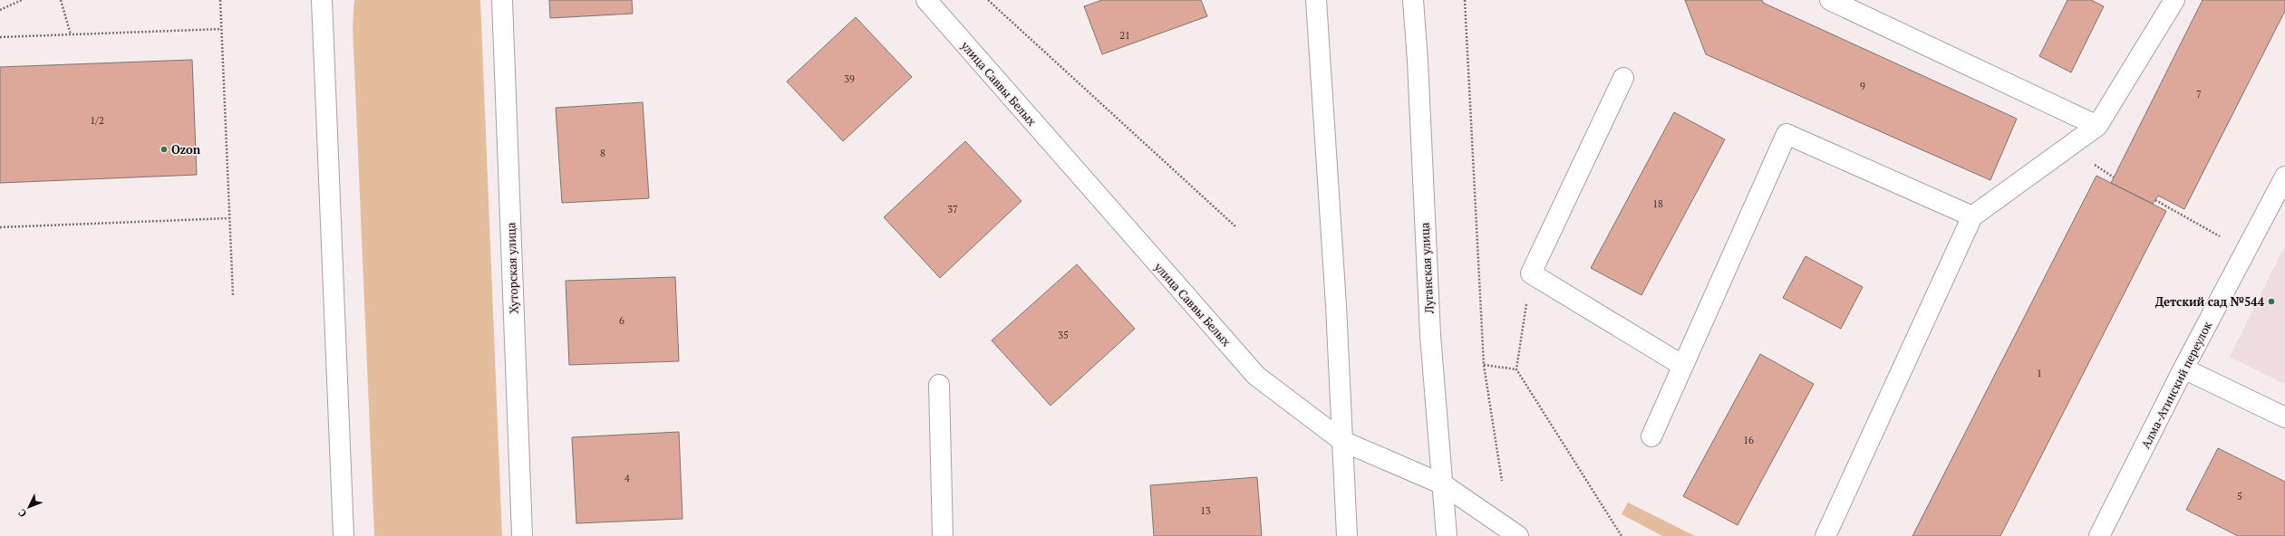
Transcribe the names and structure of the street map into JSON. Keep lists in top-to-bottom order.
{
  "streets": {
    "street": [
      "улица Саввы Белых",
      "Хуторская улица",
      "Луганская улица",
      "Алма-Атинский переулок"
    ]
  },
  "crossings": [
    ["улица Саввы Белых", "Луганская улица"]
  ],
  "places": ["Ozon", "Детский сад №544"],
  "house_numbers": [
    "21",
    "39",
    "9",
    "7",
    "1/2",
    "8",
    "18",
    "37",
    "6",
    "35",
    "1",
    "16",
    "4",
    "5",
    "13"
  ],
  "north": "bottom left"
}
